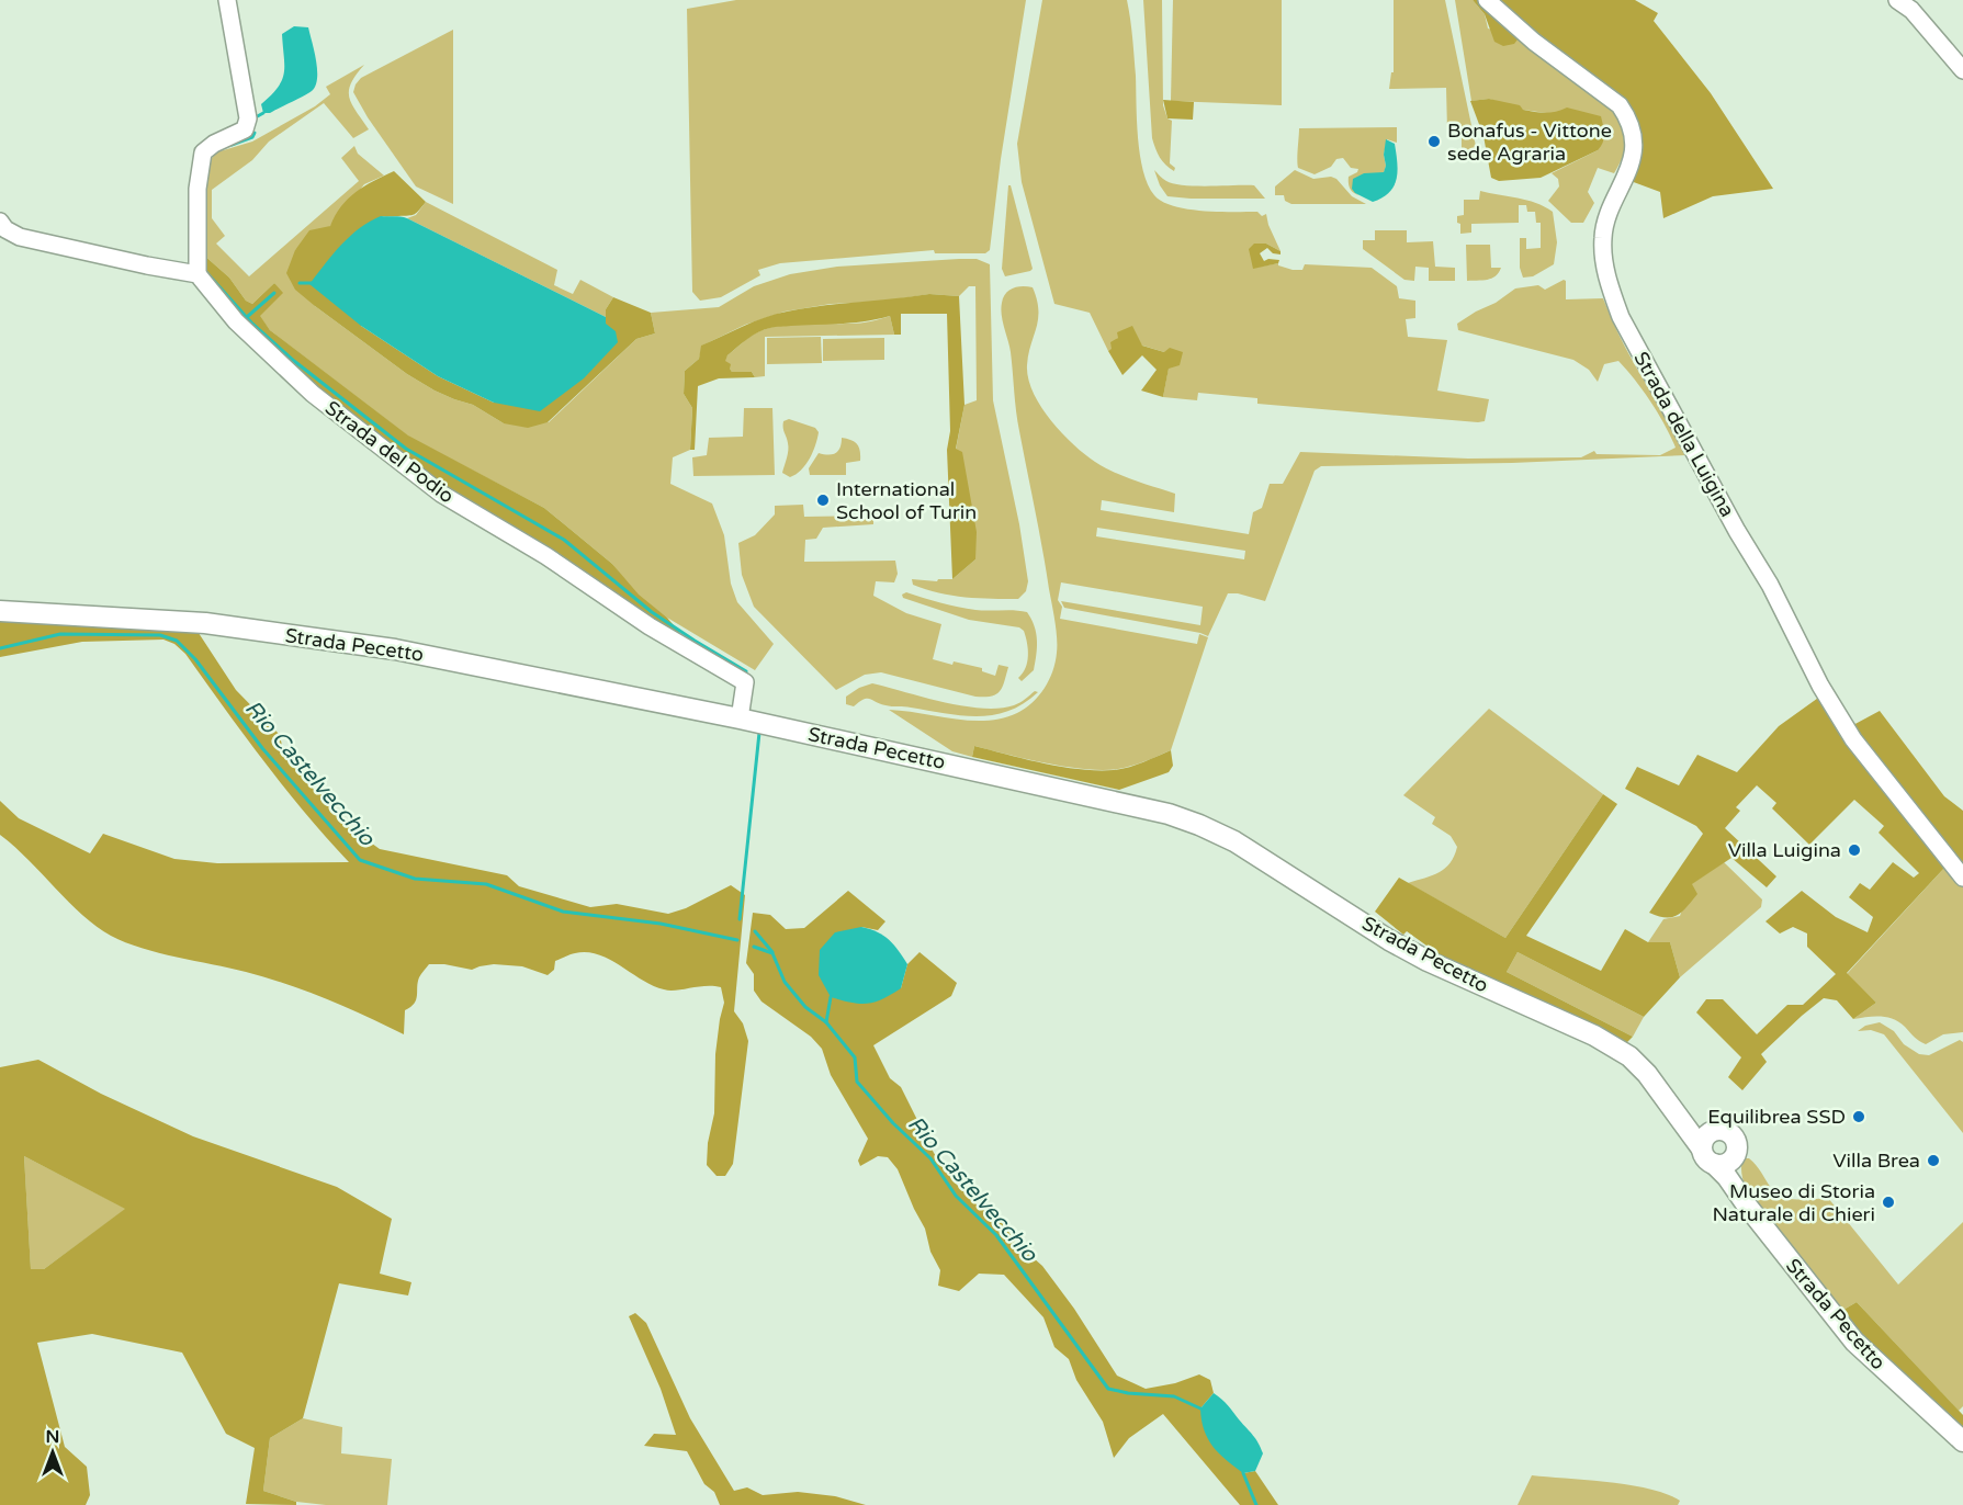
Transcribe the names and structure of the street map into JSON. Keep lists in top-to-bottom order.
{
  "streets": {
    "main road": ["Strada Pecetto"],
    "street": ["Strada della Luigina", "Strada del Podio"]
  },
  "crossings": [
    ["Strada del Podio", "Strada Pecetto"]
  ],
  "water": ["Rio Castelvecchio"],
  "places": [
    "Bonafus - Vittone sede Agraria",
    "International School of Turin",
    "Villa Luigina",
    "Equilibrea SSD",
    "Villa Brea",
    "Museo di Storia Naturale di Chieri"
  ],
  "north": "top"
}
